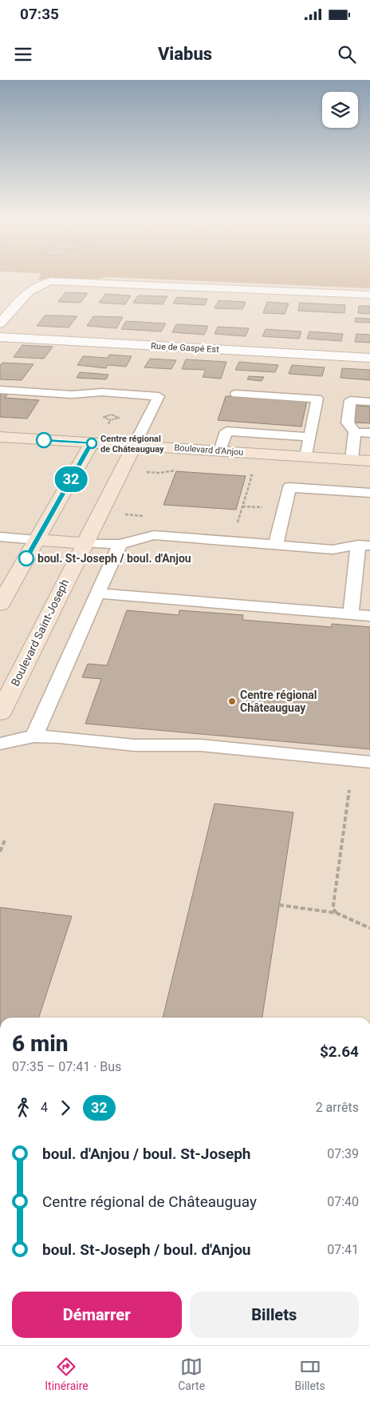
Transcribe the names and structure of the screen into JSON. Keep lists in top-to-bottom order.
{
  "streets": {
    "street": ["Rue de Gaspé Est", "Boulevard d'Anjou", "Boulevard Saint-Joseph"]
  },
  "crossings": [
    ["Boulevard d'Anjou", "Boulevard Saint-Joseph"]
  ],
  "places": ["Centre régional de Châteauguay", "boul. St-Joseph / boul. d'Anjou", "Centre régional Châteauguay"],
  "lines": ["bus line 32"],
  "page": {
    "status": "07:35",
    "header": "Viabus",
    "on_map": "32",
    "heading": ["6 min", "07:35 – 07:41 · Bus", "$2.64"],
    "legs": ["4", "32", "2 arrêts"],
    "list": [
      {
        "name": "boul. d'Anjou / boul. St-Joseph",
        "value": "07:39"
      },
      {
        "name": "Centre régional de Châteauguay",
        "value": "07:40"
      },
      {
        "name": "boul. St-Joseph / boul. d'Anjou",
        "value": "07:41"
      }
    ],
    "buttons": ["Démarrer", "Billets"],
    "tabs": ["Itinéraire", "Carte", "Billets"]
  }
}
